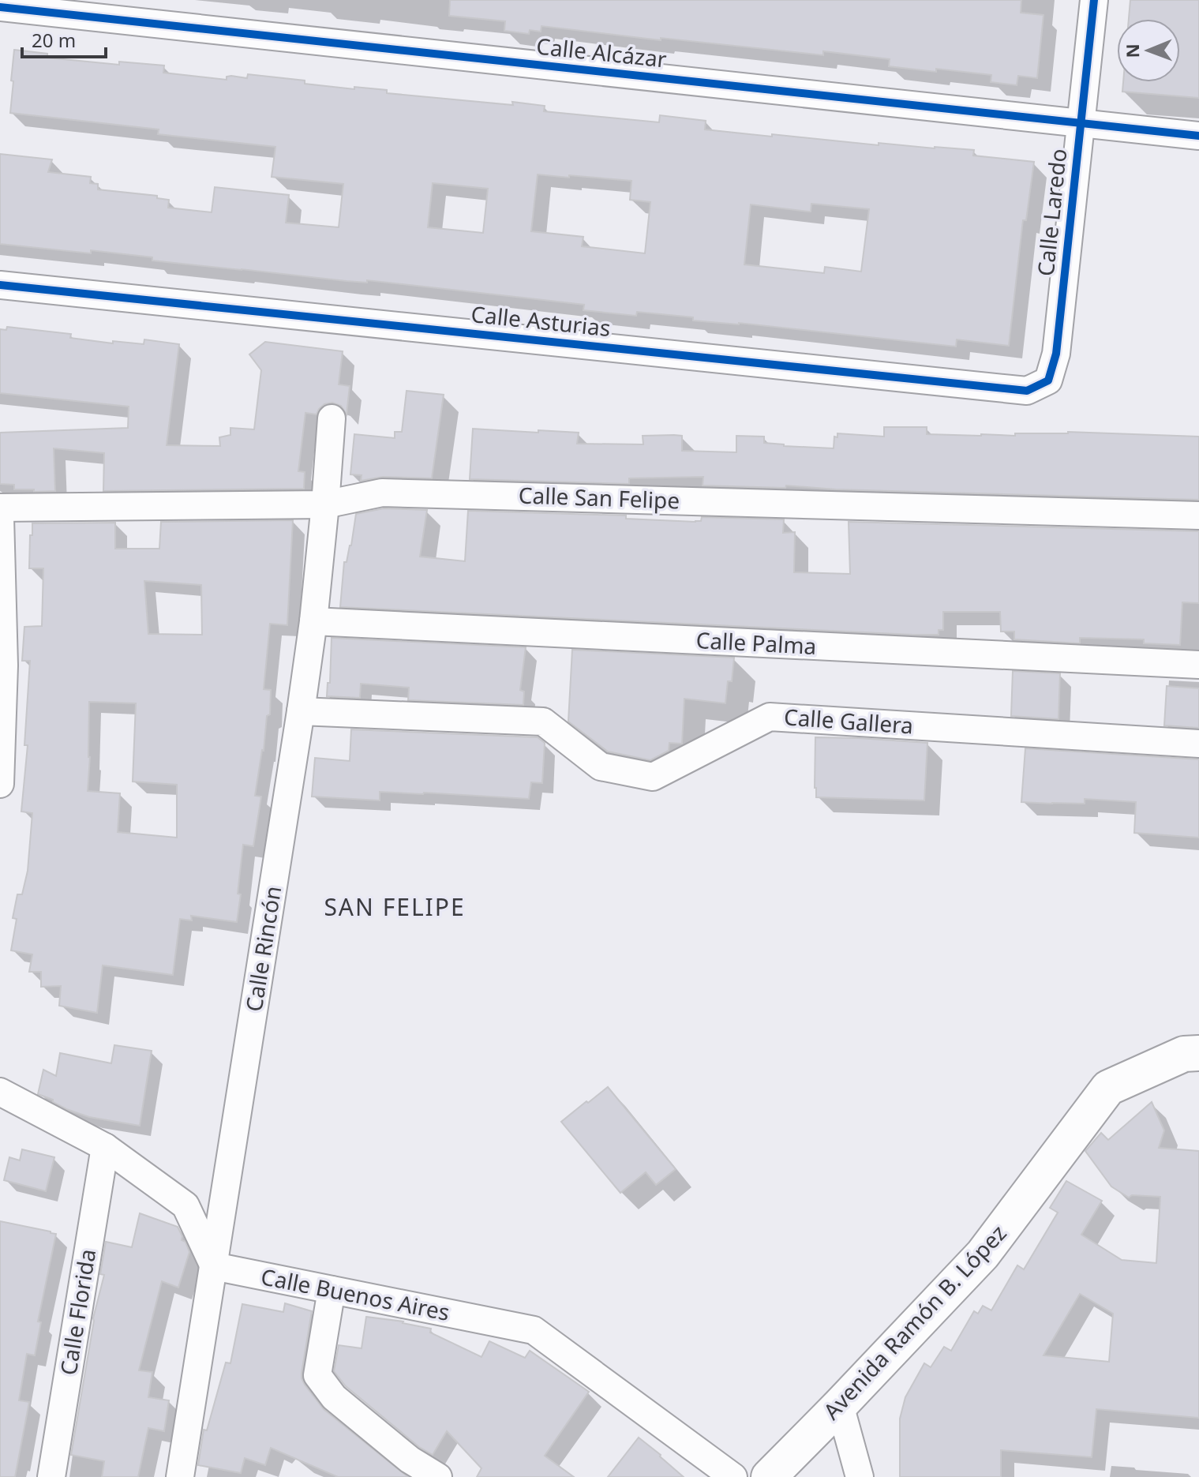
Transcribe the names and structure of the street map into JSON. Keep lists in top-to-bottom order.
{
  "streets": {
    "street": [
      "Calle Alcázar",
      "Calle Laredo",
      "Calle Asturias",
      "Calle San Felipe",
      "Calle Palma",
      "Calle Gallera",
      "Calle Rincón",
      "Calle Buenos Aires",
      "Calle Florida",
      "Avenida Ramón B. López"
    ]
  },
  "crossings": [
    ["Calle Alcázar", "Calle Laredo"],
    ["Calle Laredo", "Calle Asturias"],
    ["Calle San Felipe", "Calle Rincón"],
    ["Calle Palma", "Calle Rincón"],
    ["Calle Gallera", "Calle Rincón"],
    ["Calle Rincón", "Calle Buenos Aires"]
  ],
  "districts": ["SAN FELIPE"],
  "scale_bar": "20 m",
  "north": "left"
}
